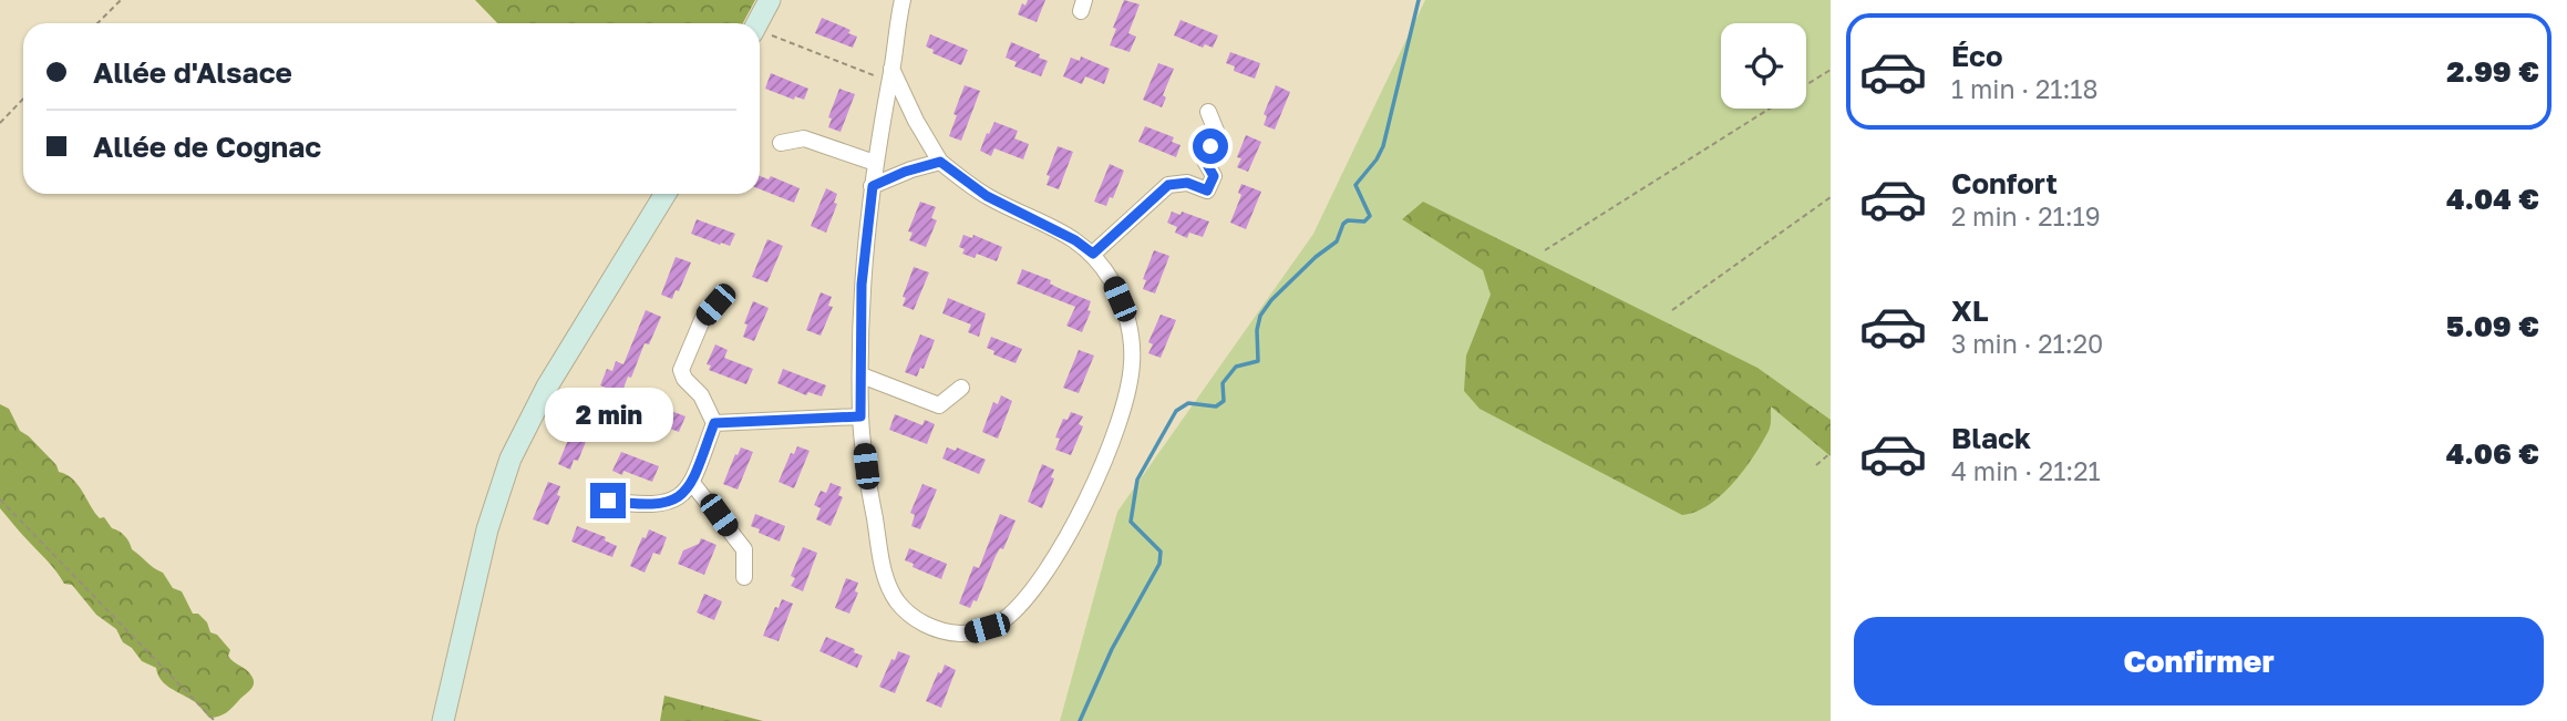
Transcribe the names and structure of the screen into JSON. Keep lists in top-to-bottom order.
{
  "page": {
    "list": [
      {
        "name": "Éco",
        "note": "1 min · 21:18",
        "value": "2.99 €"
      },
      {
        "name": "Confort",
        "note": "2 min · 21:19",
        "value": "4.04 €"
      },
      {
        "name": "XL",
        "note": "3 min · 21:20",
        "value": "5.09 €"
      },
      {
        "name": "Black",
        "note": "4 min · 21:21",
        "value": "4.06 €"
      }
    ],
    "banner": ["Allée d'Alsace", "Allée de Cognac"],
    "bubble": "2 min",
    "buttons": "Confirmer"
  }
}
